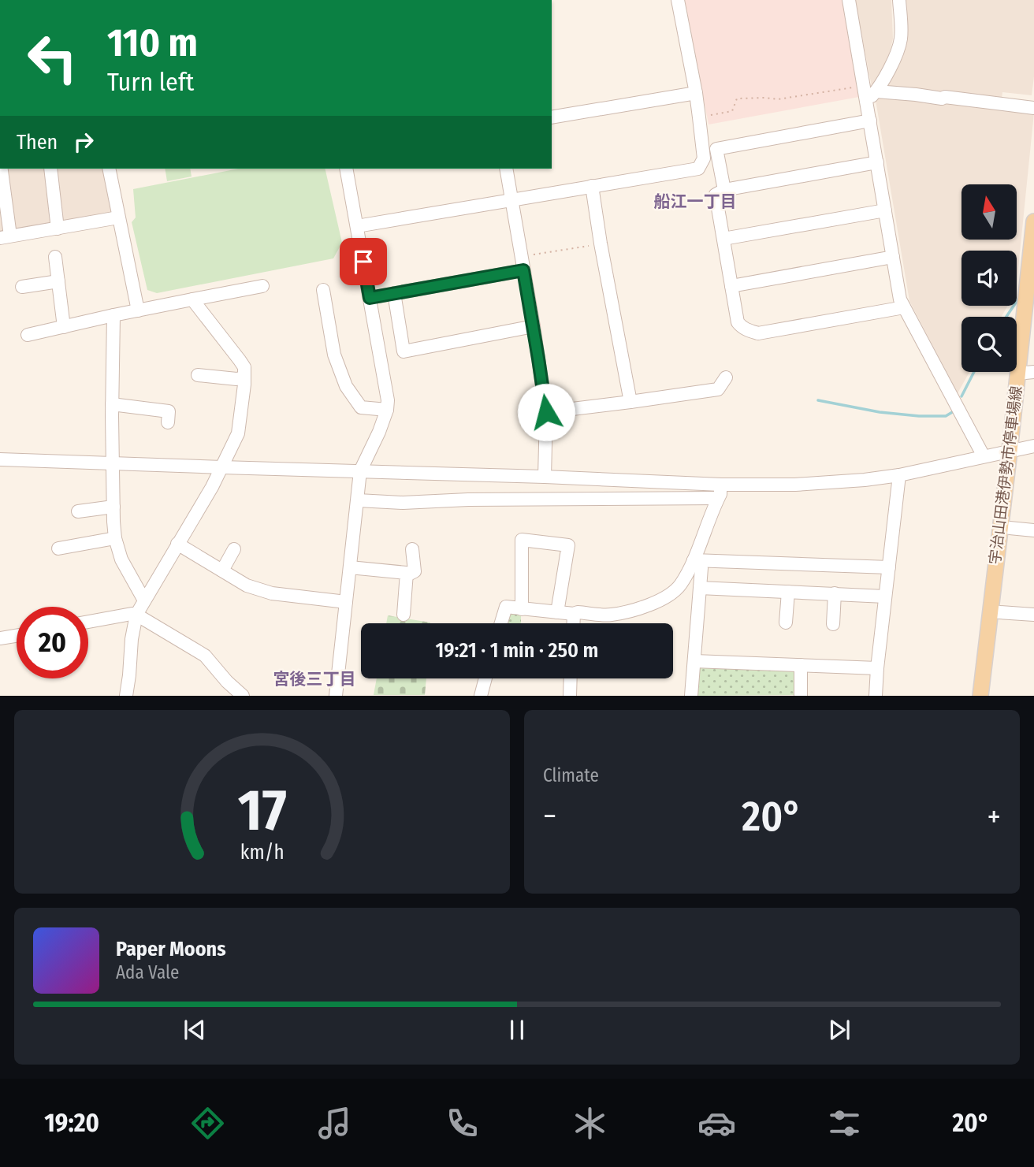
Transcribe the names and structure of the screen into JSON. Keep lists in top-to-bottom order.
{
  "streets": {
    "main road": ["宇治山田港伊勢市停車場線"]
  },
  "districts": ["船江一丁目", "宮後三丁目"],
  "north": "top",
  "page": {
    "turn": ["110 m", "Turn left"],
    "then": "Then",
    "limit": "20",
    "trip": "19:21 · 1 min · 250 m",
    "tile": "Climate",
    "heat": ["−", "20°", "+"],
    "song": ["Paper Moons", "Ada Vale"],
    "tabs": ["19:20", "20°"],
    "gauge": ["17", "km/h"]
  }
}
